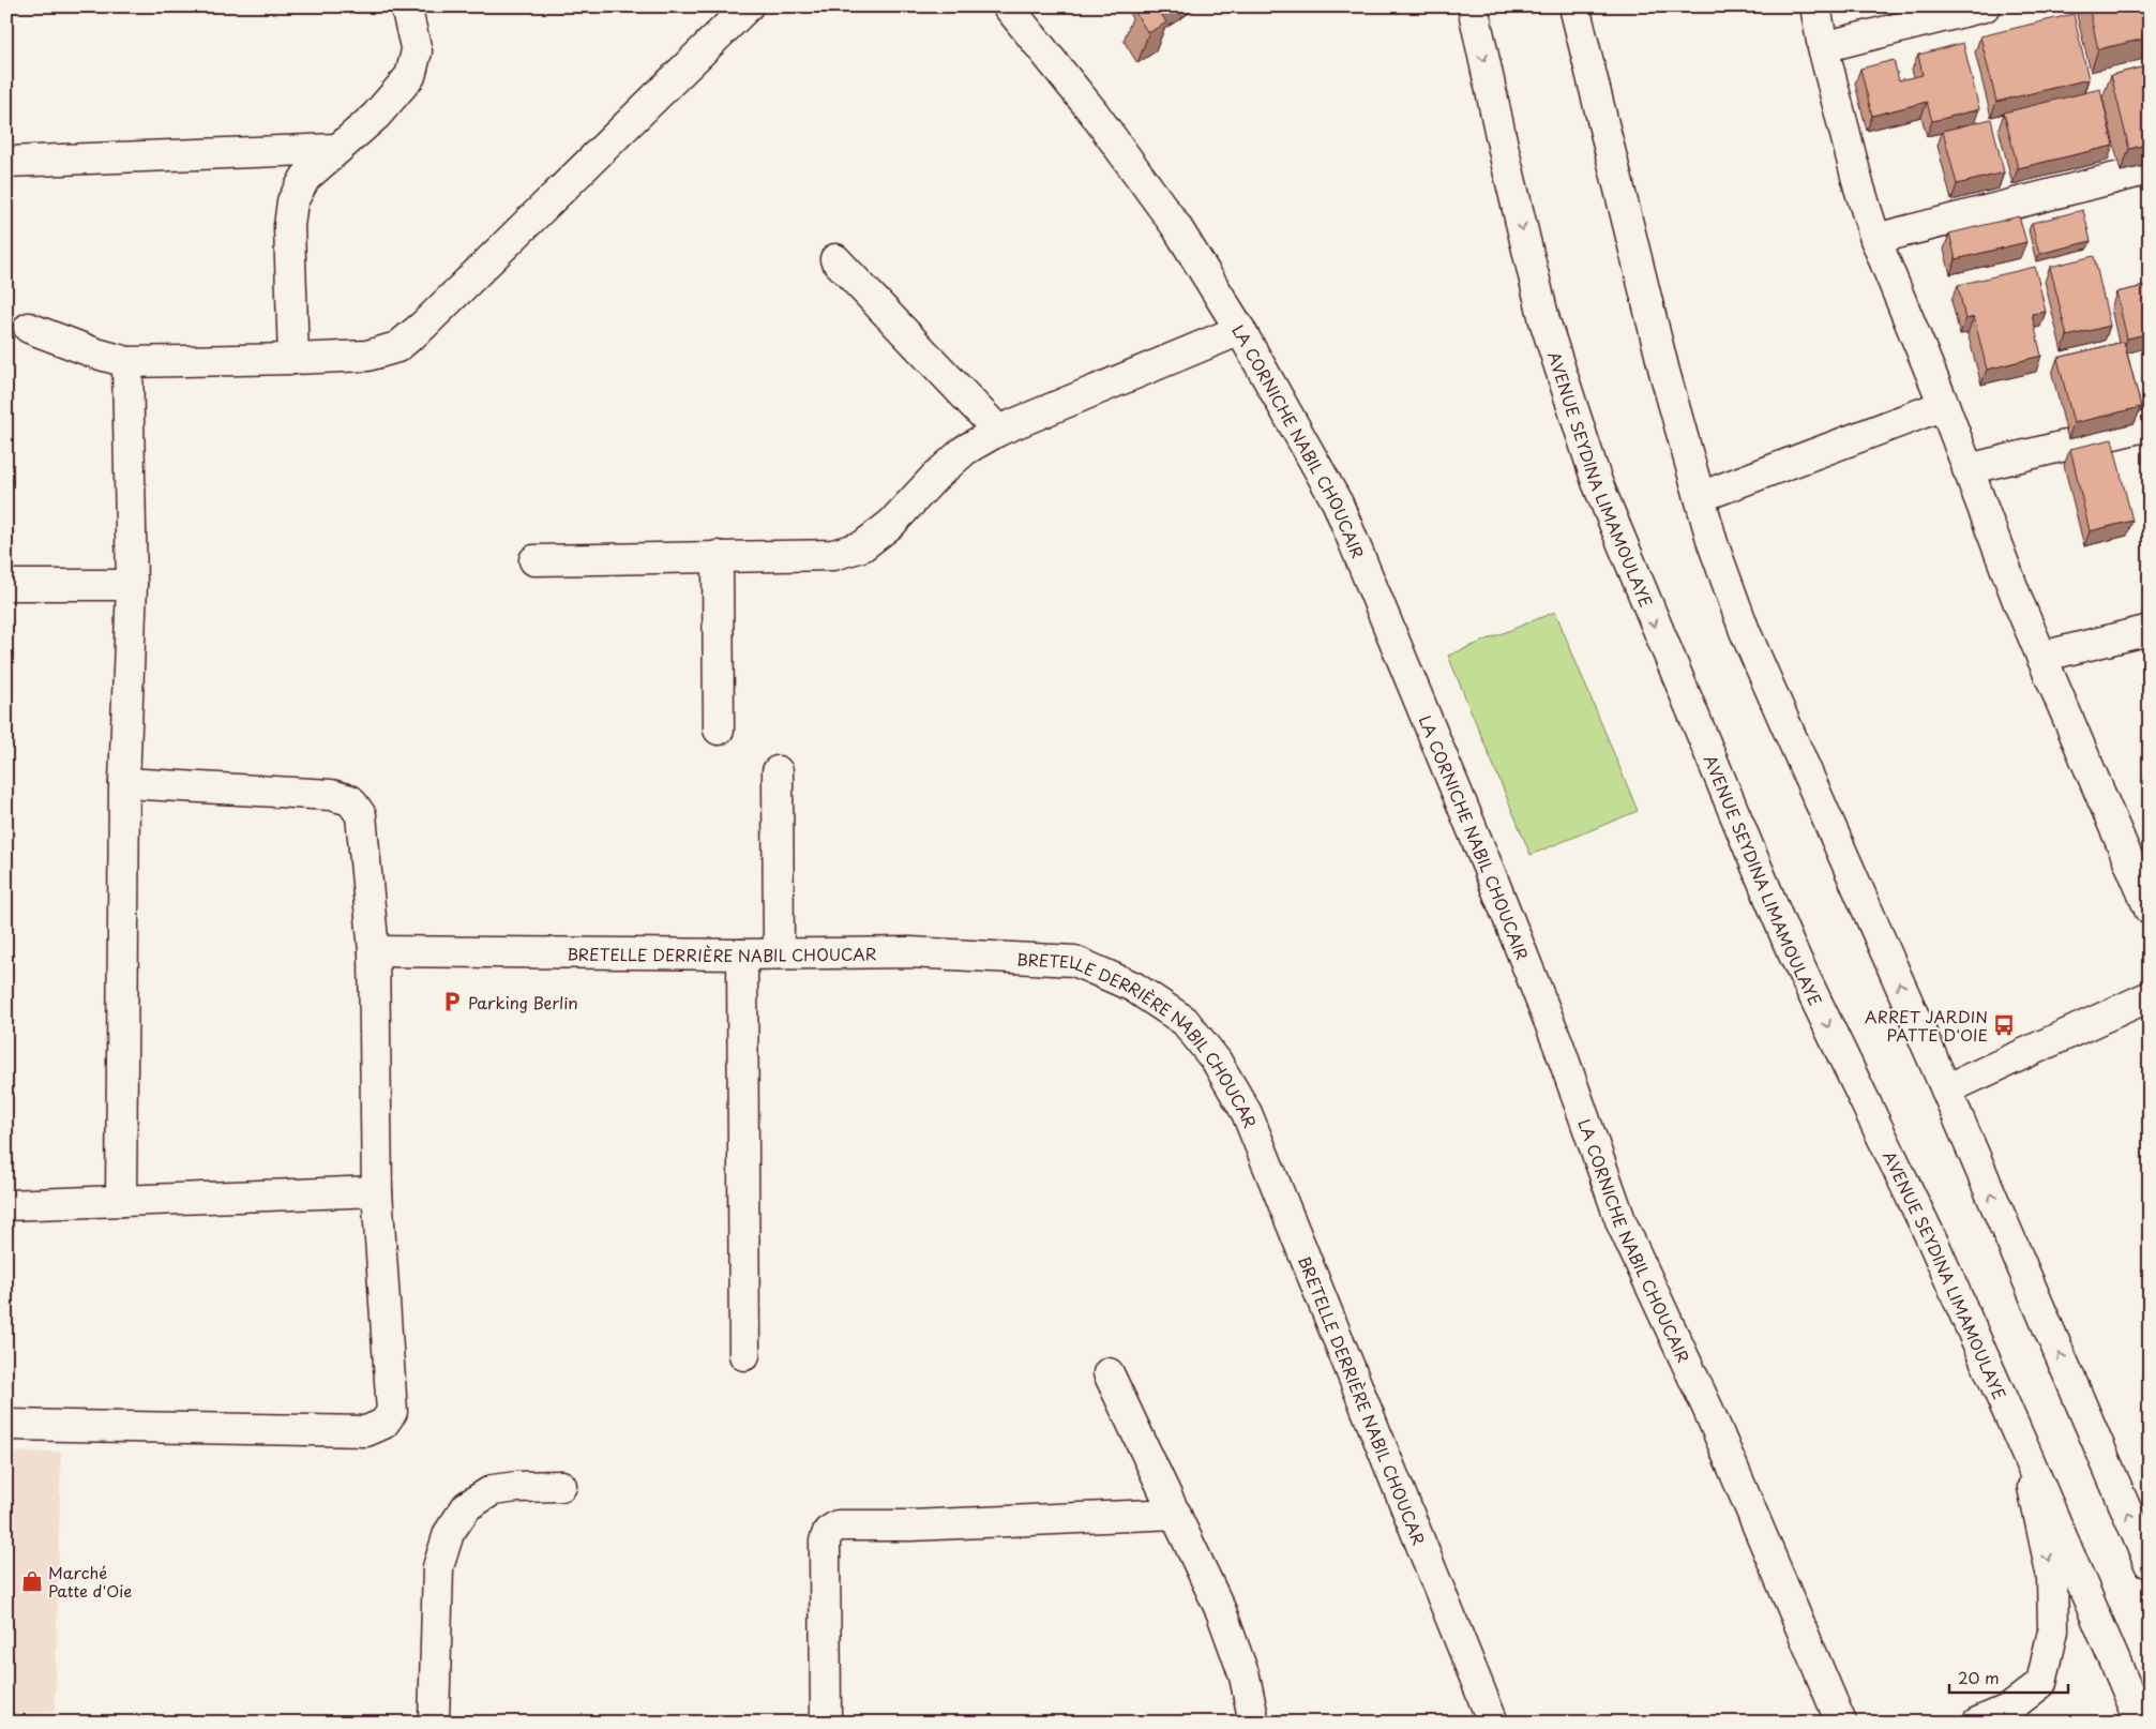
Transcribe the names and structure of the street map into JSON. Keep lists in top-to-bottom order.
{
  "streets": {
    "main road": ["LA CORNICHE NABIL CHOUCAIR", "AVENUE SEYDINA LIMAMOULAYE", "BRETELLE DERRIÈRE NABIL CHOUCAR"]
  },
  "places": {
    "parking": ["Parking Berlin"],
    "bus stop": ["ARRET JARDIN PATTE D'OIE"],
    "shop": ["Marché Patte d'Oie"]
  },
  "scale_bar": "20 m"
}
